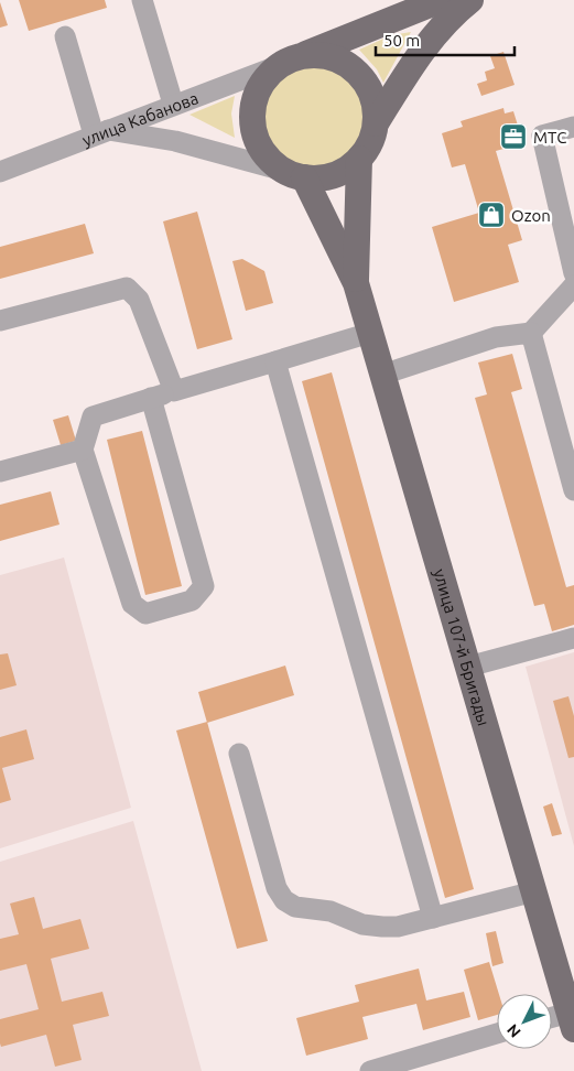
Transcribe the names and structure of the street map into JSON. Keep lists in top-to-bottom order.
{
  "streets": {
    "main road": ["улица Кабанова", "улица 107-й Бригады"]
  },
  "places": {
    "office": ["МТС"],
    "shop": ["Ozon"]
  },
  "scale_bar": "50 m",
  "north": "bottom left"
}
